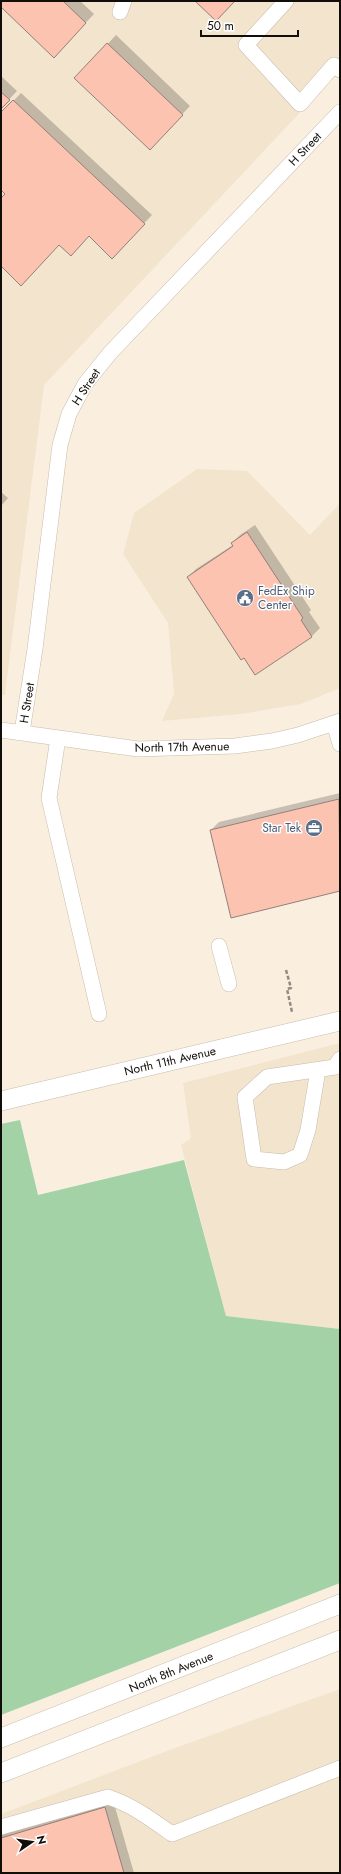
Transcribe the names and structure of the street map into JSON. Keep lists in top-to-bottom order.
{
  "streets": {
    "main road": ["North 11th Avenue", "North 8th Avenue"],
    "street": ["H Street", "North 17th Avenue"]
  },
  "crossings": [
    ["H Street", "North 17th Avenue"]
  ],
  "places": {
    "public building": ["FedEx Ship Center"],
    "office": ["Star Tek"]
  },
  "scale_bar": "50 m",
  "north": "right"
}
